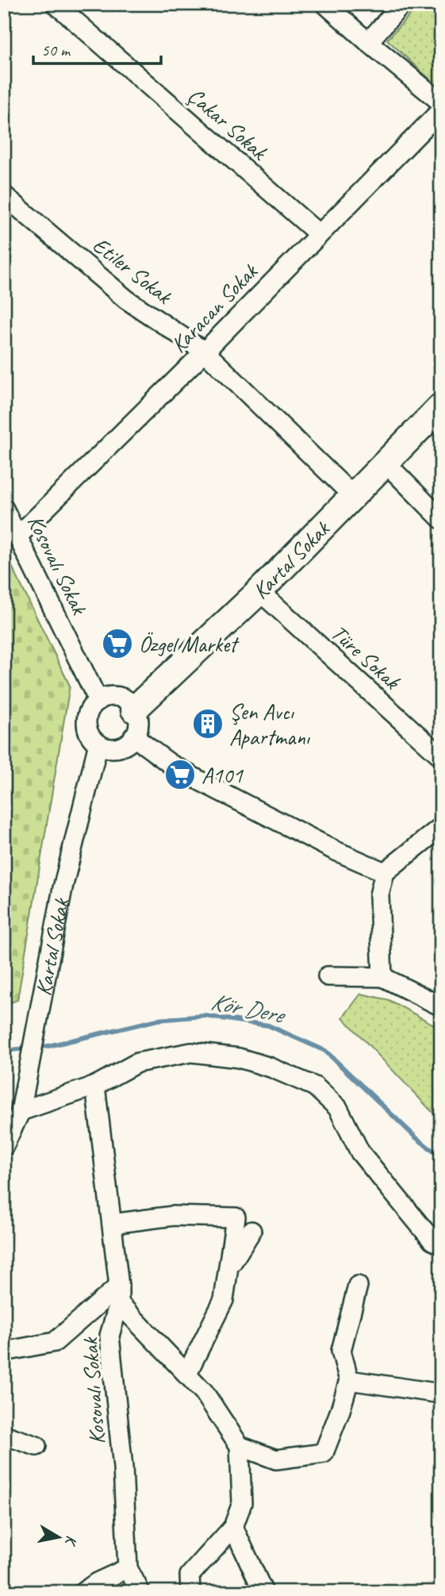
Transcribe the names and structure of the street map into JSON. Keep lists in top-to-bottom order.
{
  "streets": {
    "street": [
      "Çakar Sokak",
      "Etiler Sokak",
      "Karacan Sokak",
      "Kartal Sokak",
      "Kosovalı Sokak",
      "Türe Sokak"
    ]
  },
  "crossings": [
    ["Çakar Sokak", "Karacan Sokak"],
    ["Etiler Sokak", "Karacan Sokak"],
    ["Etiler Sokak", "Kartal Sokak"],
    ["Karacan Sokak", "Kosovalı Sokak"],
    ["Kartal Sokak", "Kosovalı Sokak"],
    ["Kartal Sokak", "Türe Sokak"]
  ],
  "water": ["Kör Dere"],
  "places": {
    "supermarket": ["Özgel Market", "A101"],
    "building": ["Şen Avcı Apartmanı"]
  },
  "scale_bar": "50 m",
  "north": "right"
}
